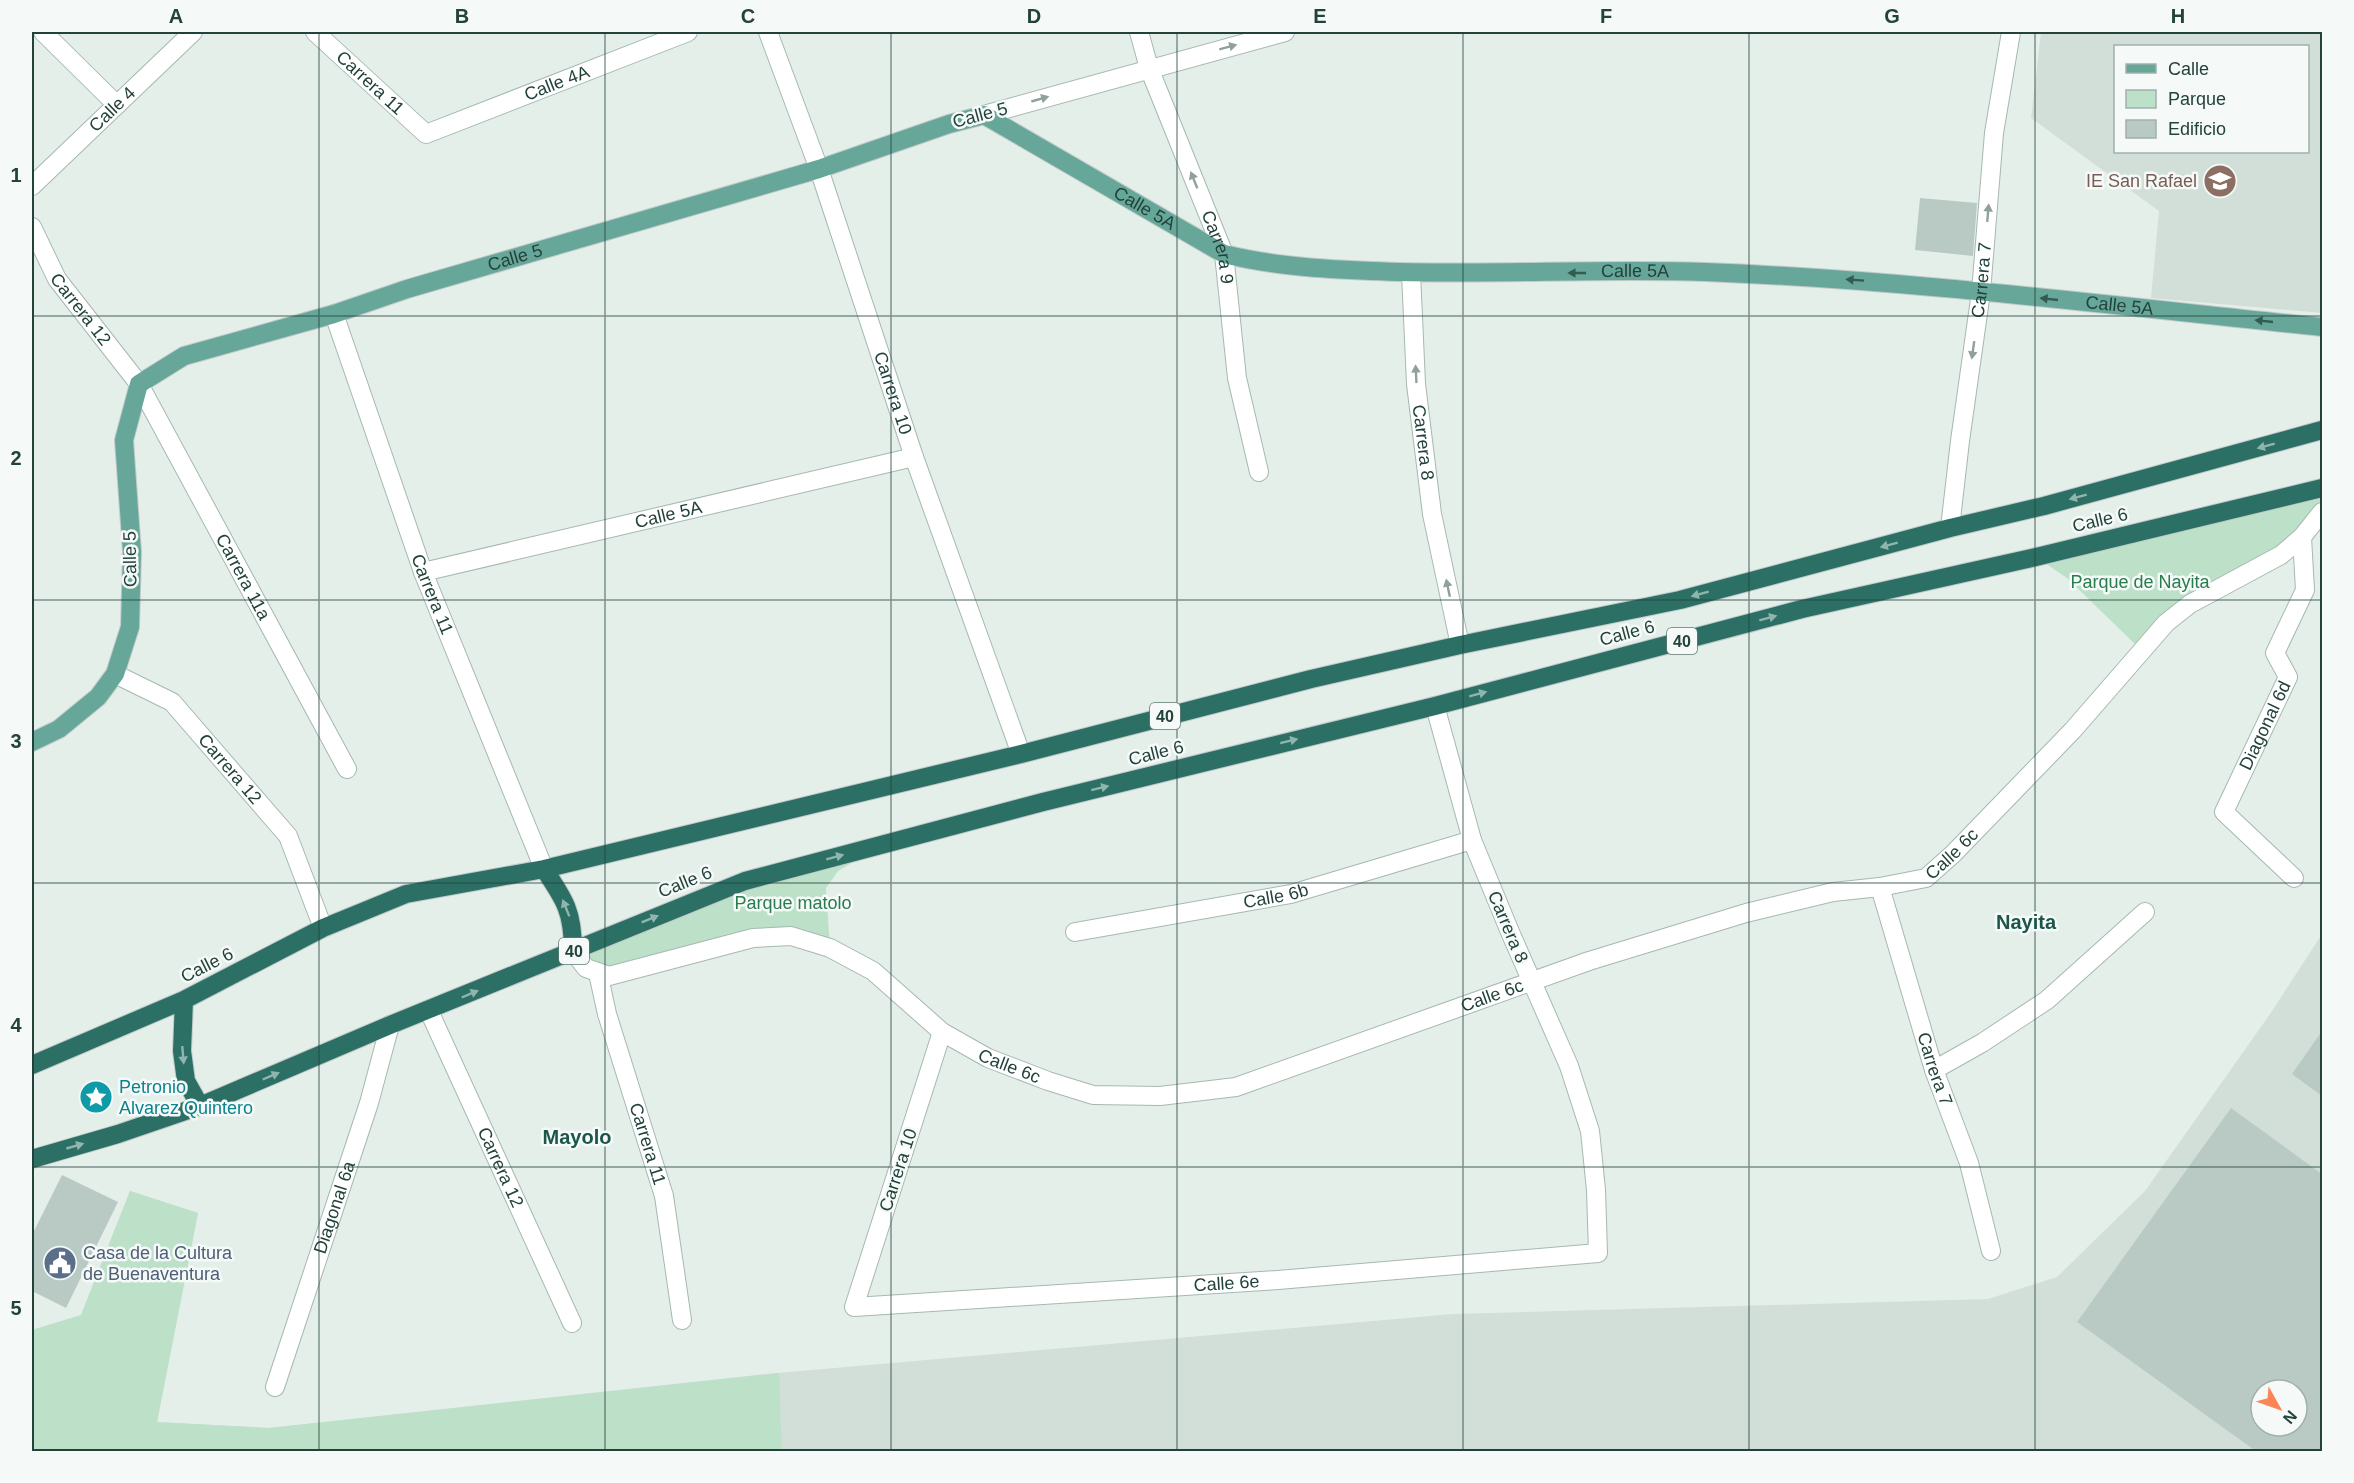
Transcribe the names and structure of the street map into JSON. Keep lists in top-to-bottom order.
{
  "streets": {
    "highway": ["Calle 6", "40"],
    "main road": ["Calle 5", "Calle 5A"],
    "street": [
      "Carrera 11",
      "Calle 4A",
      "Calle 4",
      "Carrera 9",
      "Carrera 7",
      "Carrera 12",
      "Carrera 10",
      "Carrera 8",
      "Carrera 11a",
      "Diagonal 6d",
      "Calle 6c",
      "Calle 6b",
      "Diagonal 6a",
      "Calle 6e"
    ]
  },
  "crossings": [
    ["Carrera 11", "Calle 4A"],
    ["Carrera 11", "Calle 5"],
    ["Carrera 11", "Calle 5A"],
    ["Carrera 11", "Calle 6"],
    ["Carrera 11", "Calle 6c"],
    ["Calle 5", "Calle 5A"],
    ["Calle 5", "Carrera 9"],
    ["Calle 5", "Carrera 12"],
    ["Calle 5", "Carrera 10"],
    ["Calle 5", "Carrera 11a"],
    ["Calle 5A", "Carrera 9"],
    ["Calle 5A", "Carrera 7"],
    ["Calle 5A", "Carrera 10"],
    ["Calle 5A", "Carrera 8"],
    ["Carrera 7", "Calle 6"],
    ["Carrera 7", "Calle 6c"],
    ["Carrera 12", "Calle 6"],
    ["Carrera 12", "Carrera 11a"],
    ["Carrera 10", "Calle 6"],
    ["Carrera 10", "Calle 6c"],
    ["Carrera 10", "Calle 6e"],
    ["Carrera 8", "Calle 6"],
    ["Carrera 8", "Calle 6c"],
    ["Carrera 8", "Calle 6b"],
    ["Carrera 8", "Calle 6e"],
    ["Calle 6", "Diagonal 6a"],
    ["Diagonal 6d", "Calle 6c"]
  ],
  "one_way": ["Calle 5A", "Carrera 9", "Carrera 8"],
  "districts": ["Nayita", "Mayolo"],
  "parks": ["Parque de Nayita", "Parque matolo"],
  "places": {
    "school or university": ["IE San Rafael"],
    "place": ["Petronio Alvarez Quintero"],
    "public building": ["Casa de la Cultura de Buenaventura"]
  },
  "legend": ["Calle", "Parque", "Edificio"],
  "north": "bottom right",
  "grid": {
    "columns": [
      "A",
      "B",
      "C",
      "D",
      "E",
      "F",
      "G",
      "H"
    ],
    "rows": [
      "1",
      "2",
      "3",
      "4",
      "5"
    ]
  }
}
